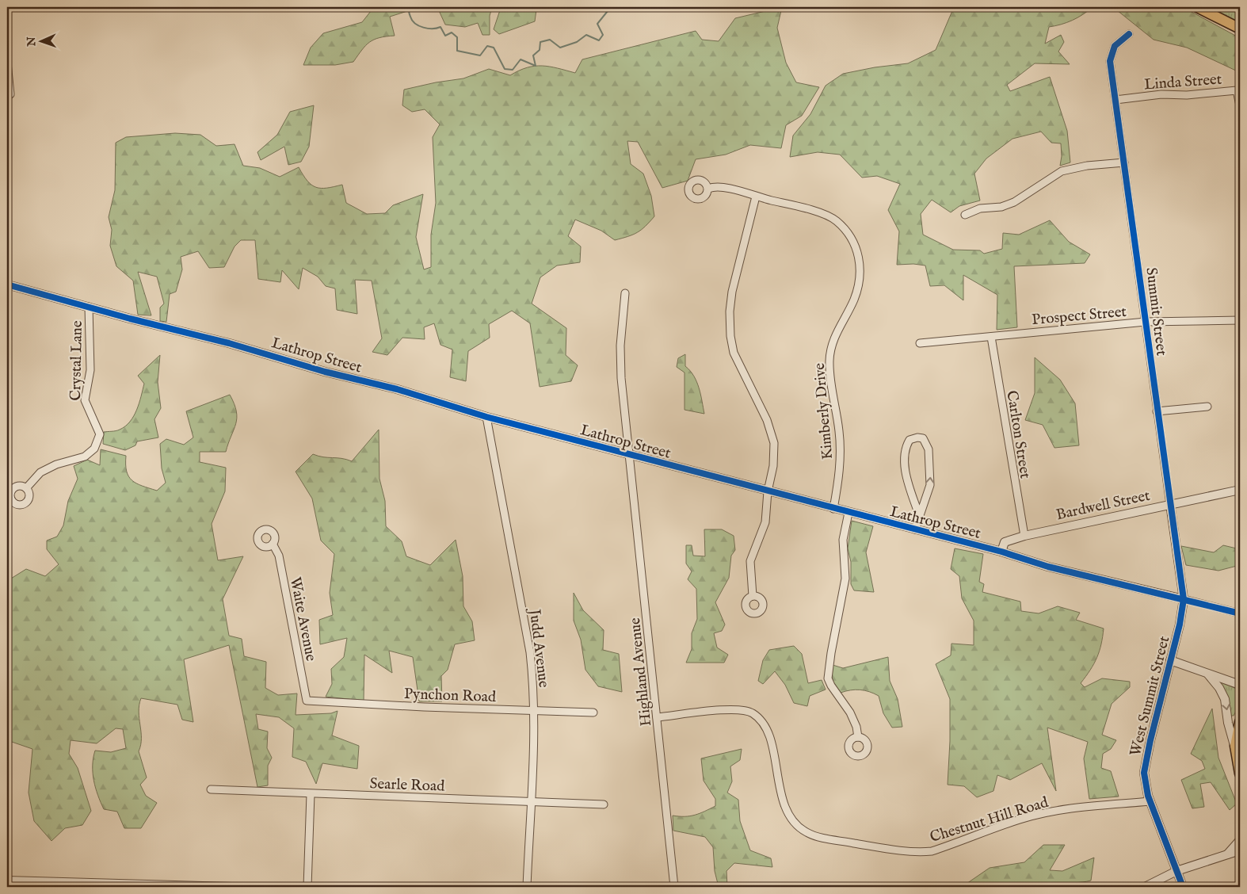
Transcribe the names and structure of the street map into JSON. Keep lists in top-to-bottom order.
{
  "streets": {
    "street": [
      "Linda Street",
      "Summit Street",
      "Prospect Street",
      "Lathrop Street",
      "Crystal Lane",
      "Kimberly Drive",
      "Carlton Street",
      "Bardwell Street",
      "Waite Avenue",
      "Judd Avenue",
      "Highland Avenue",
      "Pynchon Road",
      "West Summit Street",
      "Searle Road",
      "Chestnut Hill Road"
    ]
  },
  "crossings": [
    ["Linda Street", "Summit Street"],
    ["Summit Street", "Prospect Street"],
    ["Summit Street", "Lathrop Street"],
    ["Summit Street", "Bardwell Street"],
    ["Summit Street", "West Summit Street"],
    ["Prospect Street", "Carlton Street"],
    ["Lathrop Street", "Crystal Lane"],
    ["Lathrop Street", "Kimberly Drive"],
    ["Lathrop Street", "Bardwell Street"],
    ["Lathrop Street", "Judd Avenue"],
    ["Lathrop Street", "Highland Avenue"],
    ["Lathrop Street", "West Summit Street"],
    ["Carlton Street", "Bardwell Street"],
    ["Waite Avenue", "Pynchon Road"],
    ["Judd Avenue", "Pynchon Road"],
    ["Judd Avenue", "Searle Road"],
    ["Highland Avenue", "Chestnut Hill Road"],
    ["West Summit Street", "Chestnut Hill Road"]
  ],
  "north": "left"
}
